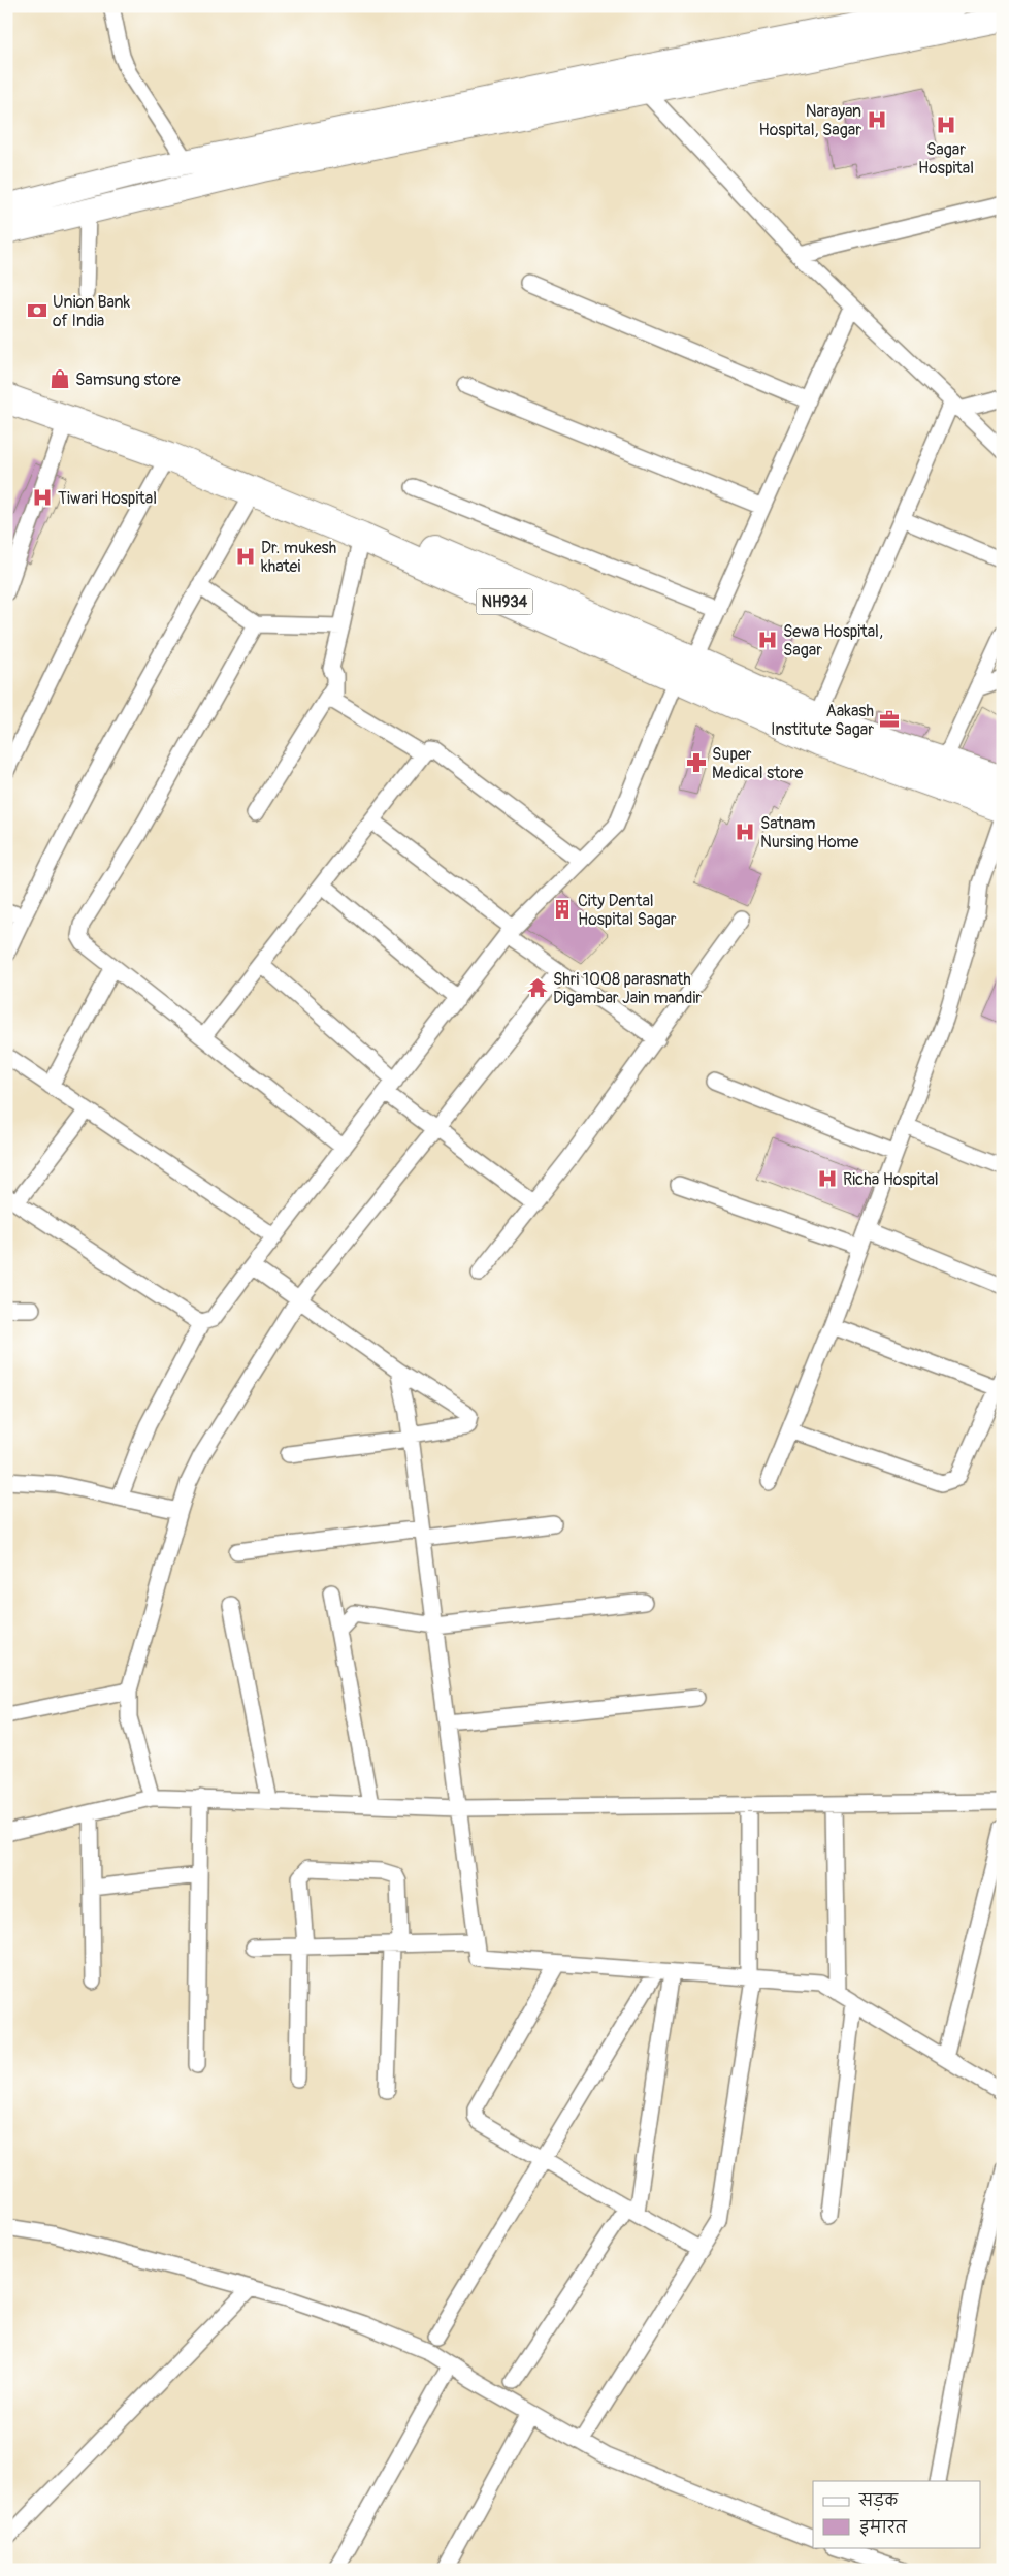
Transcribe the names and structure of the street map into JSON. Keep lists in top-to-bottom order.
{
  "streets": {
    "highway": ["NH934"]
  },
  "places": {
    "hospital": [
      "Narayan Hospital, Sagar",
      "Sagar Hospital",
      "Tiwari Hospital",
      "Dr. mukesh khatei",
      "Sewa Hospital, Sagar",
      "Satnam Nursing Home",
      "Richa Hospital"
    ],
    "bank": ["Union Bank of India"],
    "shop": ["Samsung store"],
    "office": ["Aakash Institute Sagar"],
    "pharmacy": ["Super Medical store"],
    "building": ["City Dental Hospital Sagar"],
    "temple": ["Shri 1008 parasnath Digambar Jain mandir"]
  },
  "legend": ["सड़क", "इमारत"]
}
